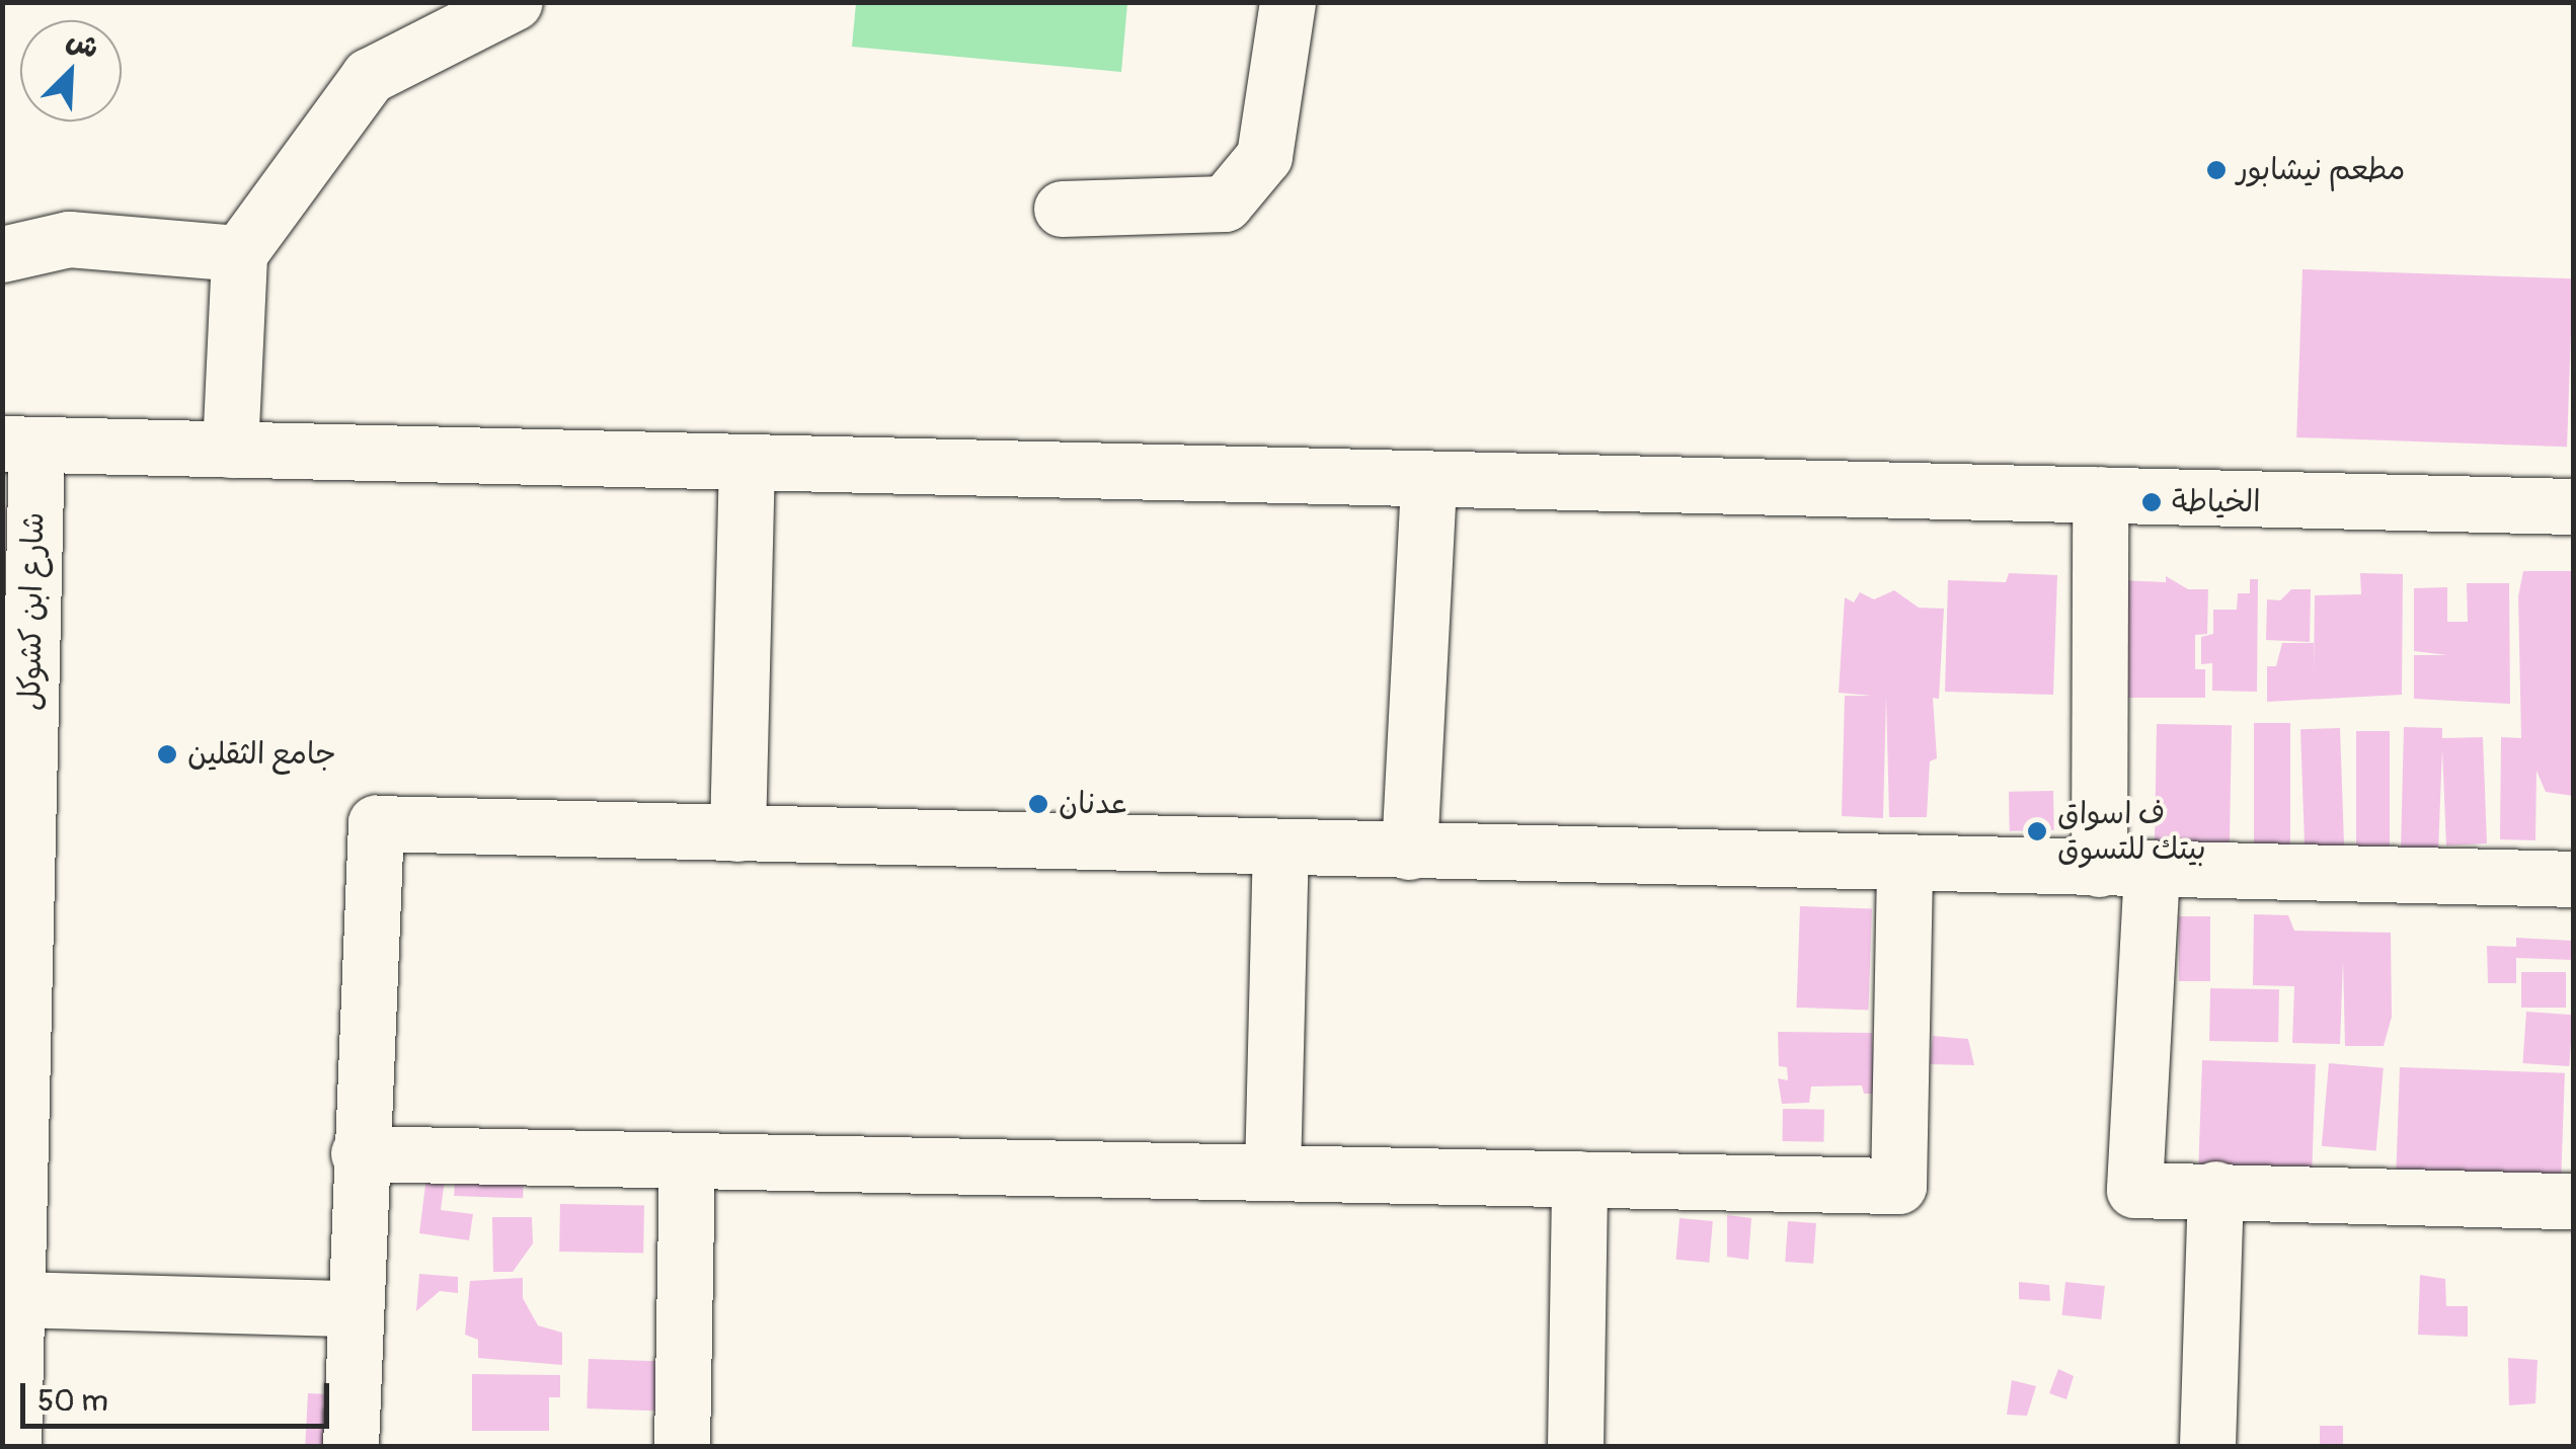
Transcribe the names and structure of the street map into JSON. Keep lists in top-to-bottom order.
{
  "streets": {
    "street": ["شارع ابن كشوكل"]
  },
  "places": [
    "مطعم نيشابور",
    "الخياطة",
    "جامع الثقلين",
    "عدنان",
    "ف اسواق بيتك للتسوق"
  ],
  "scale_bar": "50 m",
  "north": "top right"
}
